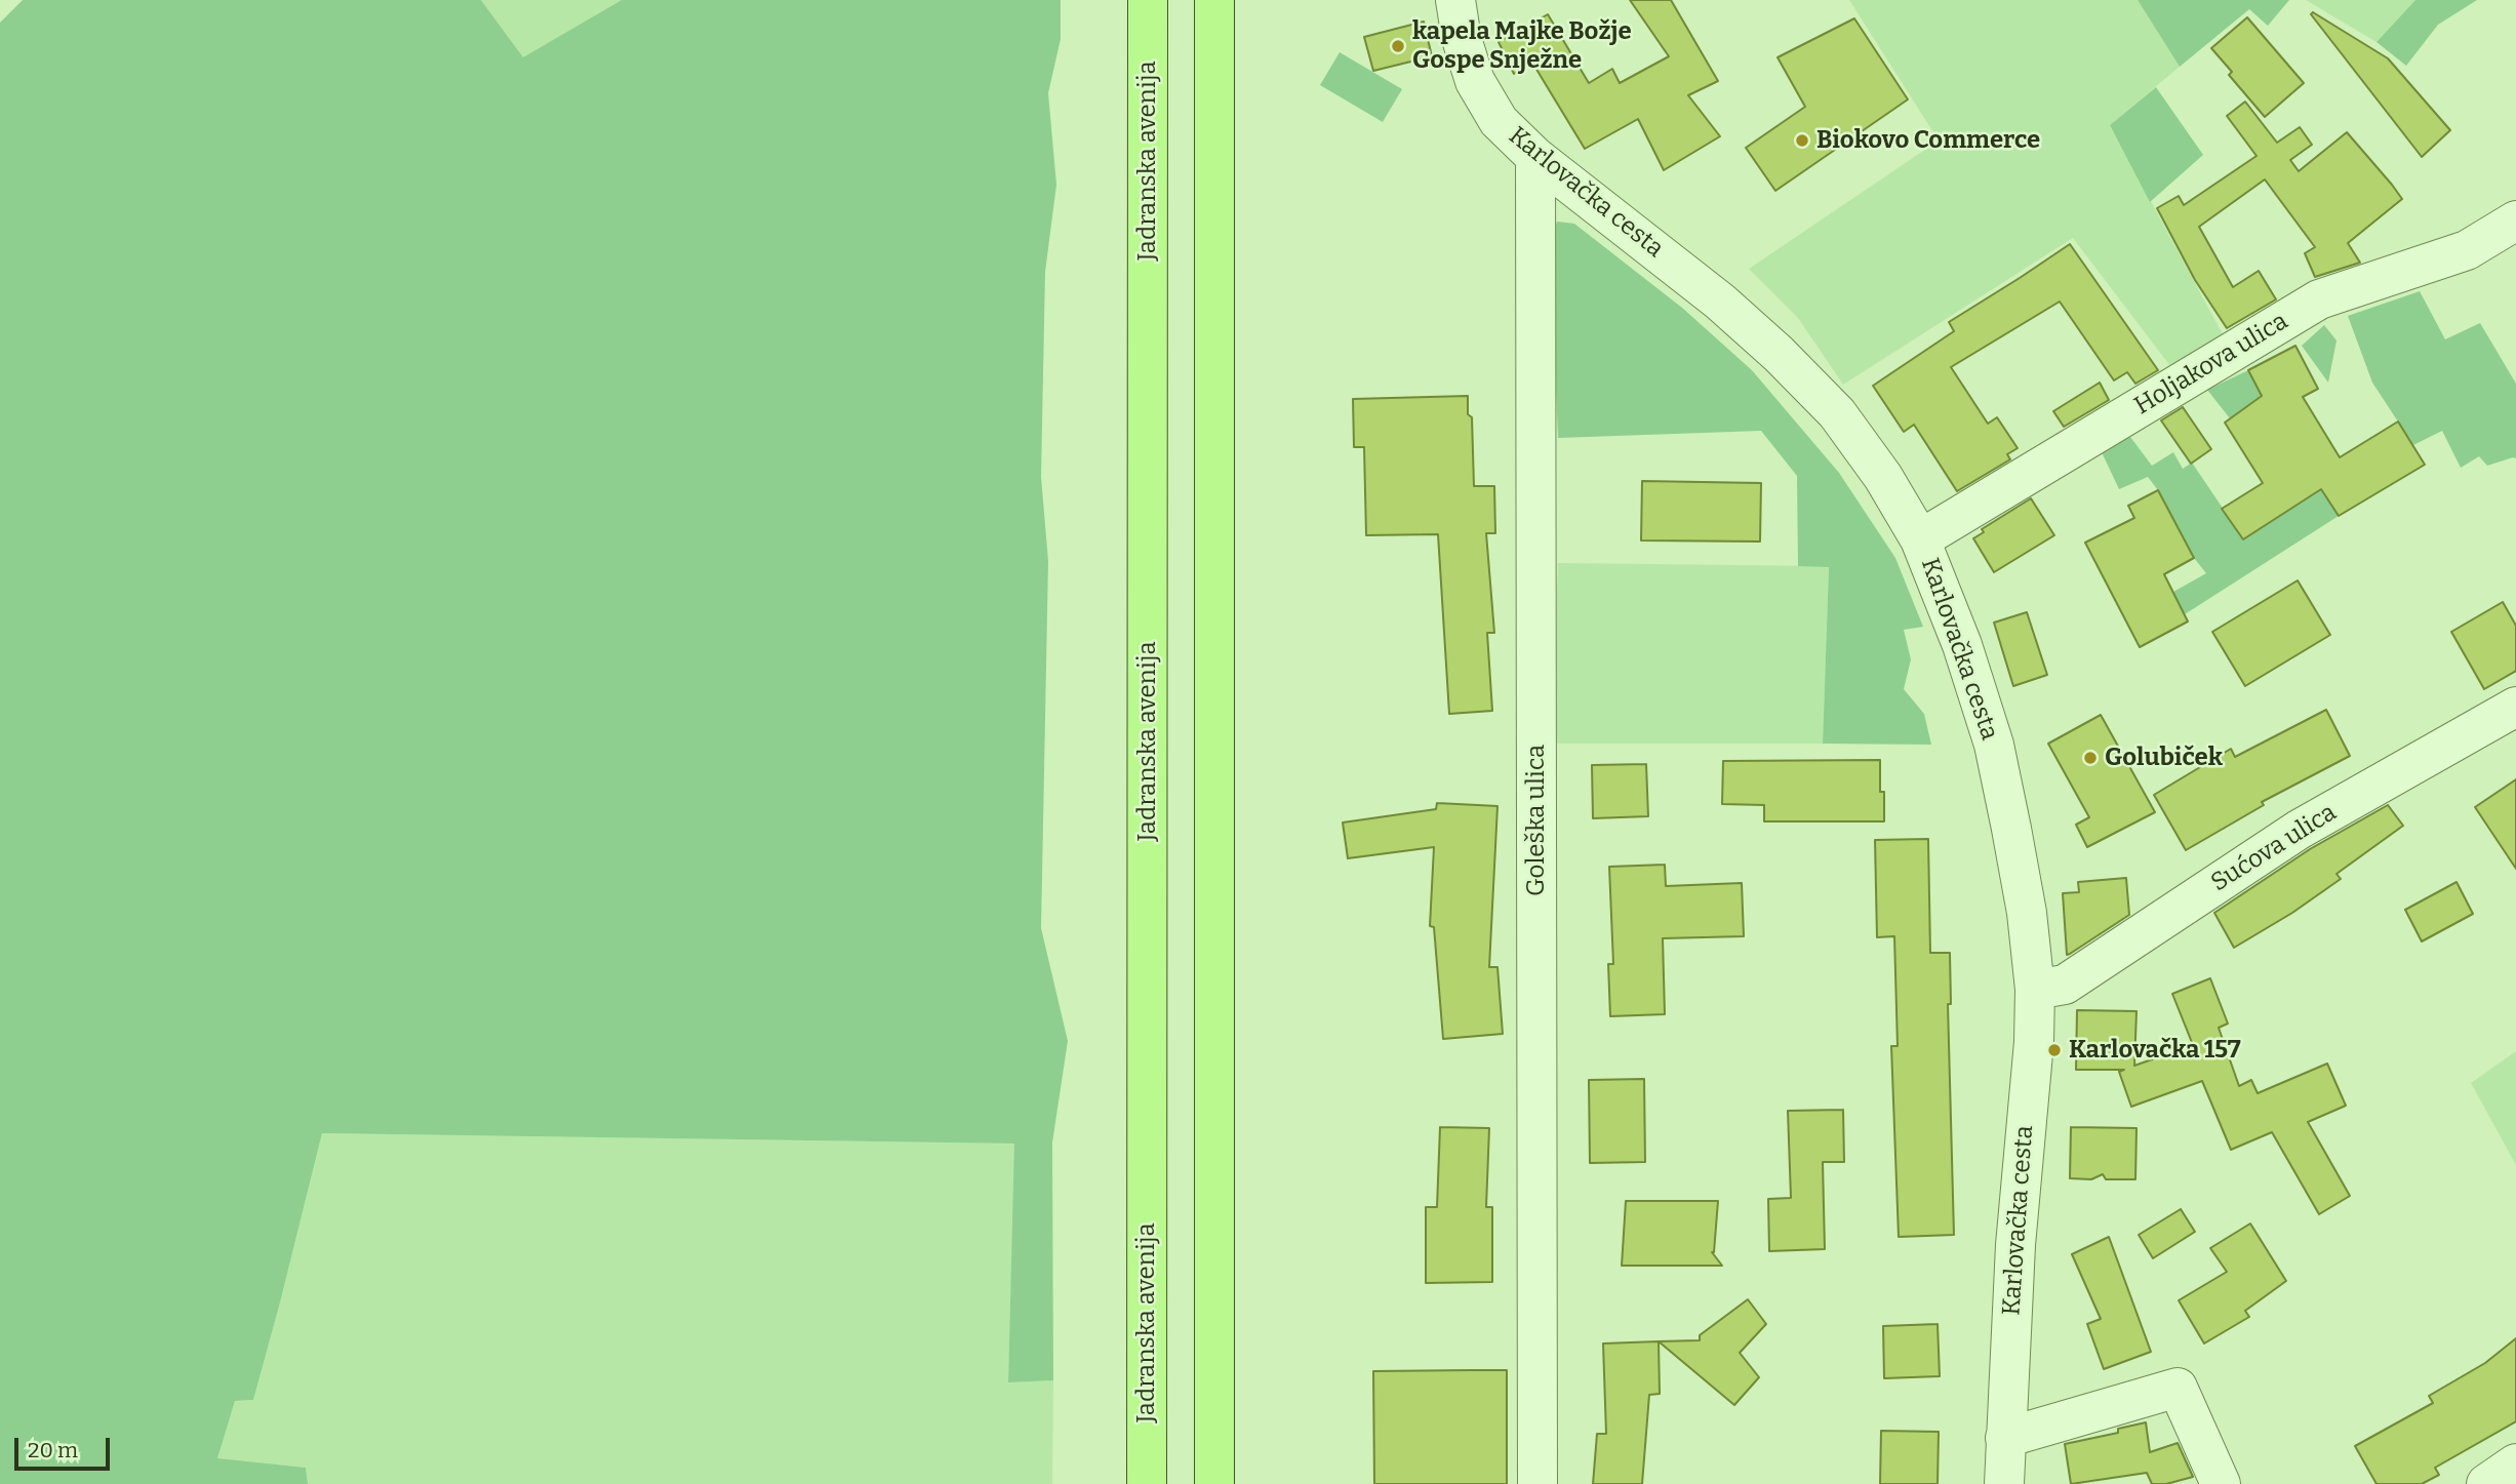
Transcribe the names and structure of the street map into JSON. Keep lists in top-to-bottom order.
{
  "streets": {
    "main road": ["Jadranska avenija"],
    "street": [
      "Karlovačka cesta",
      "Holjakova ulica",
      "Goleška ulica",
      "Sućova ulica"
    ]
  },
  "crossings": [
    ["Karlovačka cesta", "Holjakova ulica"],
    ["Karlovačka cesta", "Goleška ulica"],
    ["Karlovačka cesta", "Sućova ulica"]
  ],
  "places": [
    "kapela Majke Božje Gospe Snježne",
    "Biokovo Commerce",
    "Golubiček",
    "Karlovačka 157"
  ],
  "scale_bar": "20 m"
}
